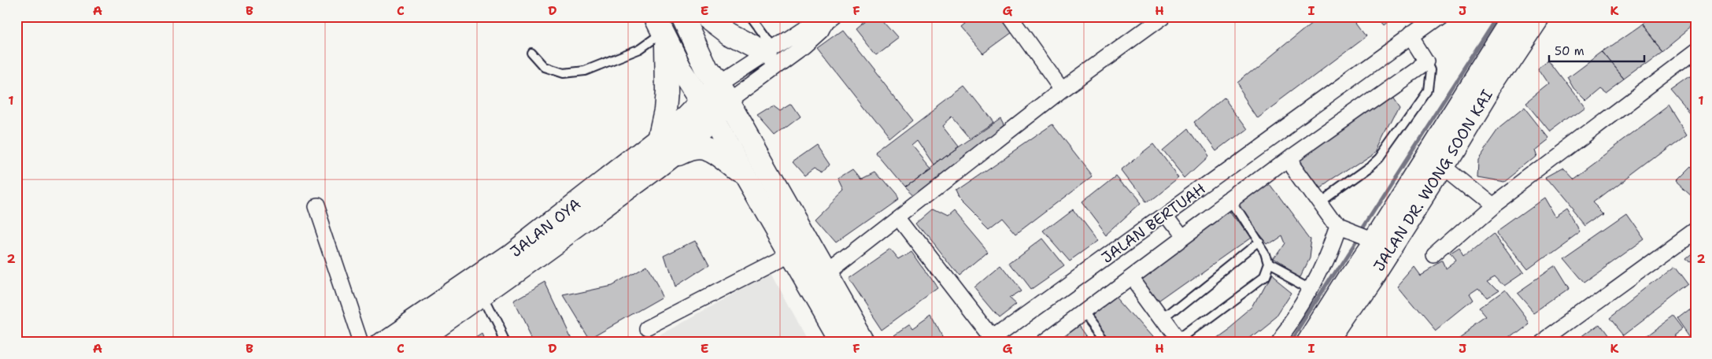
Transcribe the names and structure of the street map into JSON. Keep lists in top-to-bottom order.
{
  "streets": {
    "main road": ["JALAN DR. WONG SOON KAI", "JALAN OYA"],
    "street": ["JALAN BERTUAH"]
  },
  "scale_bar": "50 m",
  "grid": {
    "columns": [
      "A",
      "B",
      "C",
      "D",
      "E",
      "F",
      "G",
      "H",
      "I",
      "J",
      "K"
    ],
    "rows": ["1", "2"]
  }
}
